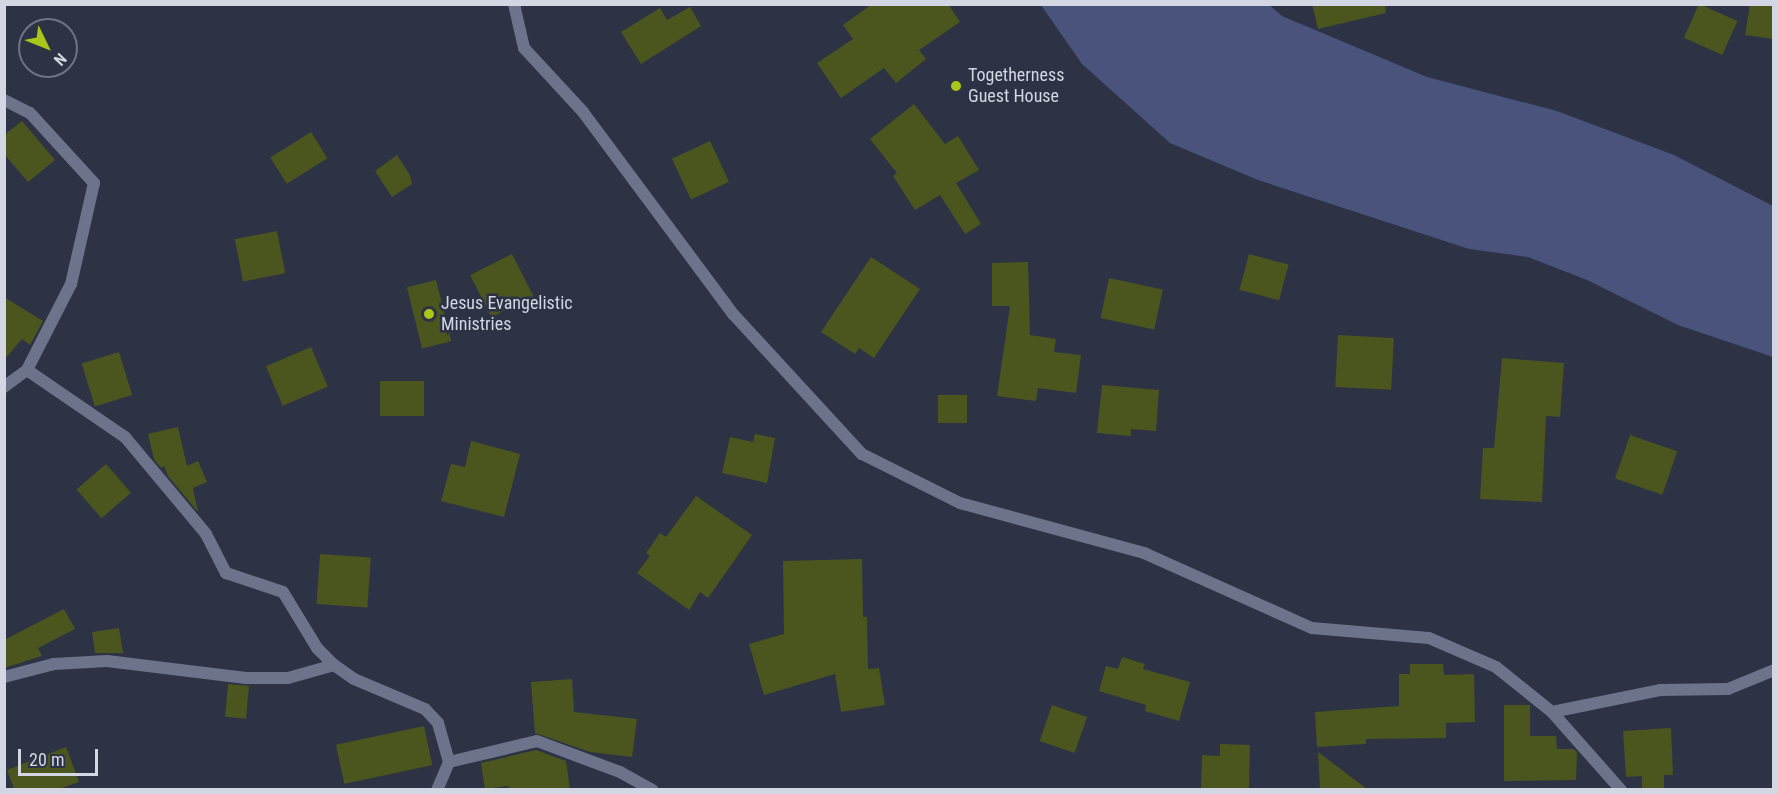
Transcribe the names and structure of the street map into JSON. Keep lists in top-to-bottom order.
{
  "places": ["Togetherness Guest House", "Jesus Evangelistic Ministries"],
  "scale_bar": "20 m",
  "north": "bottom right"
}
